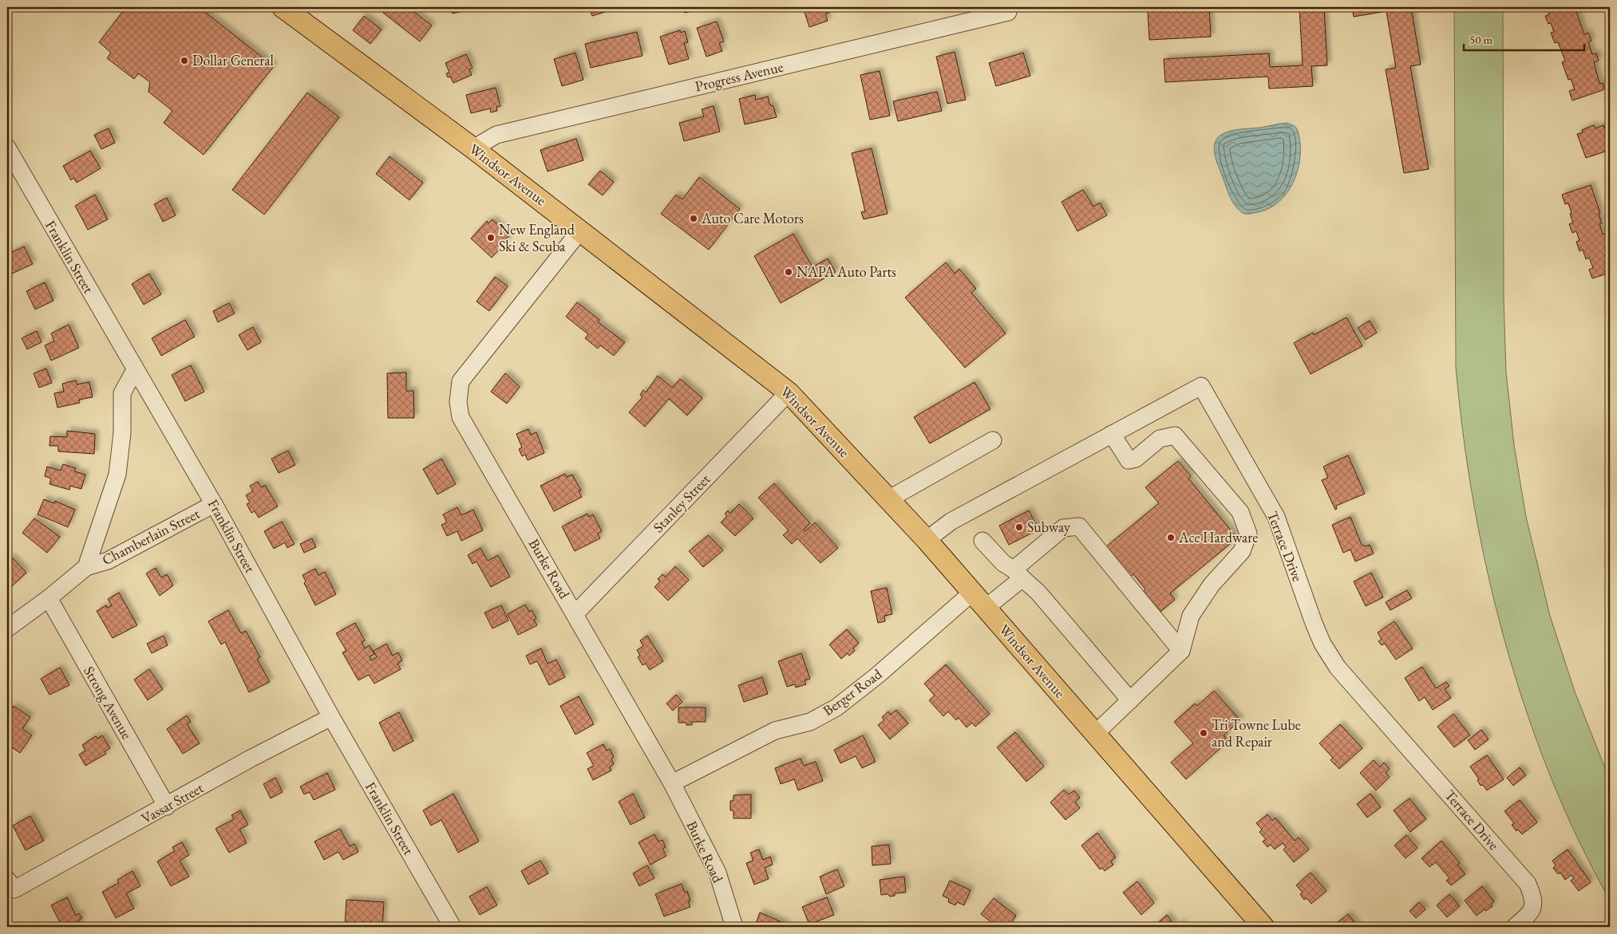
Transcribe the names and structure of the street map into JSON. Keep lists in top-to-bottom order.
{
  "streets": {
    "main road": ["Windsor Avenue"],
    "street": [
      "Progress Avenue",
      "Franklin Street",
      "Stanley Street",
      "Chamberlain Street",
      "Terrace Drive",
      "Burke Road",
      "Berger Road",
      "Strong Avenue",
      "Vassar Street"
    ]
  },
  "crossings": [
    ["Progress Avenue", "Windsor Avenue"],
    ["Windsor Avenue", "Stanley Street"],
    ["Windsor Avenue", "Terrace Drive"],
    ["Windsor Avenue", "Burke Road"],
    ["Windsor Avenue", "Berger Road"],
    ["Franklin Street", "Chamberlain Street"],
    ["Franklin Street", "Vassar Street"],
    ["Stanley Street", "Burke Road"],
    ["Chamberlain Street", "Strong Avenue"],
    ["Burke Road", "Berger Road"],
    ["Strong Avenue", "Vassar Street"]
  ],
  "places": [
    "Dollar General",
    "Auto Care Motors",
    "New England Ski & Scuba",
    "NAPA Auto Parts",
    "Subway",
    "Ace Hardware",
    "Tri Towne Lube and Repair"
  ],
  "scale_bar": "50 m"
}
